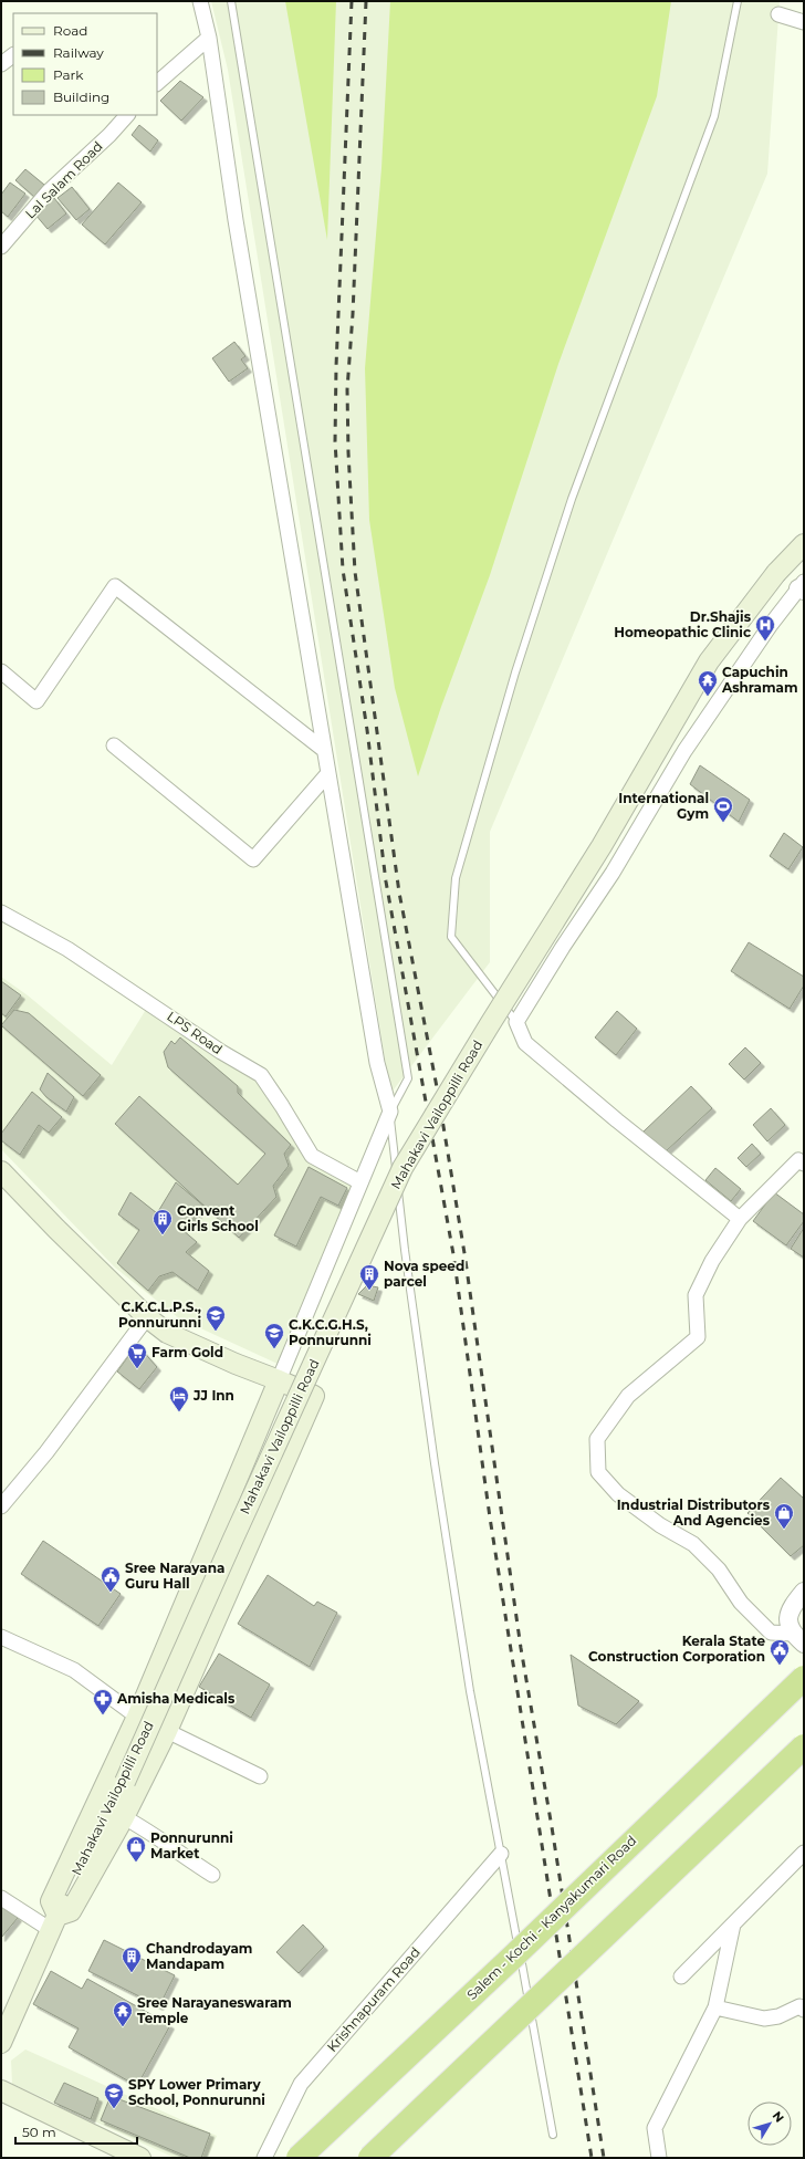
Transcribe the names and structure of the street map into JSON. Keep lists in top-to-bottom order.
{
  "streets": {
    "highway": ["Salem - Kochi - Kanyakumari Road"],
    "main road": ["Mahakavi Vailoppilli Road"],
    "street": ["Lal Salam Road", "LPS Road", "Krishnapuram Road"]
  },
  "places": {
    "hospital": ["Dr.Shajis Homeopathic Clinic"],
    "temple": ["Capuchin Ashramam", "Sree Narayaneswaram Temple"],
    "sports": ["International Gym"],
    "building": ["Convent Girls School", "Nova speed parcel", "Chandrodayam Mandapam"],
    "school or university": ["C.K.C.L.P.S., Ponnurunni", "C.K.C.G.H.S, Ponnurunni", "SPY Lower Primary School, Ponnurunni"],
    "supermarket": ["Farm Gold"],
    "hotel": ["JJ Inn"],
    "shop": ["Industrial Distributors And Agencies", "Ponnurunni Market"],
    "public building": ["Sree Narayana Guru Hall", "Kerala State Construction Corporation"],
    "pharmacy": ["Amisha Medicals"]
  },
  "legend": [
    "Road",
    "Railway",
    "Park",
    "Building"
  ],
  "scale_bar": "50 m",
  "north": "top right"
}
